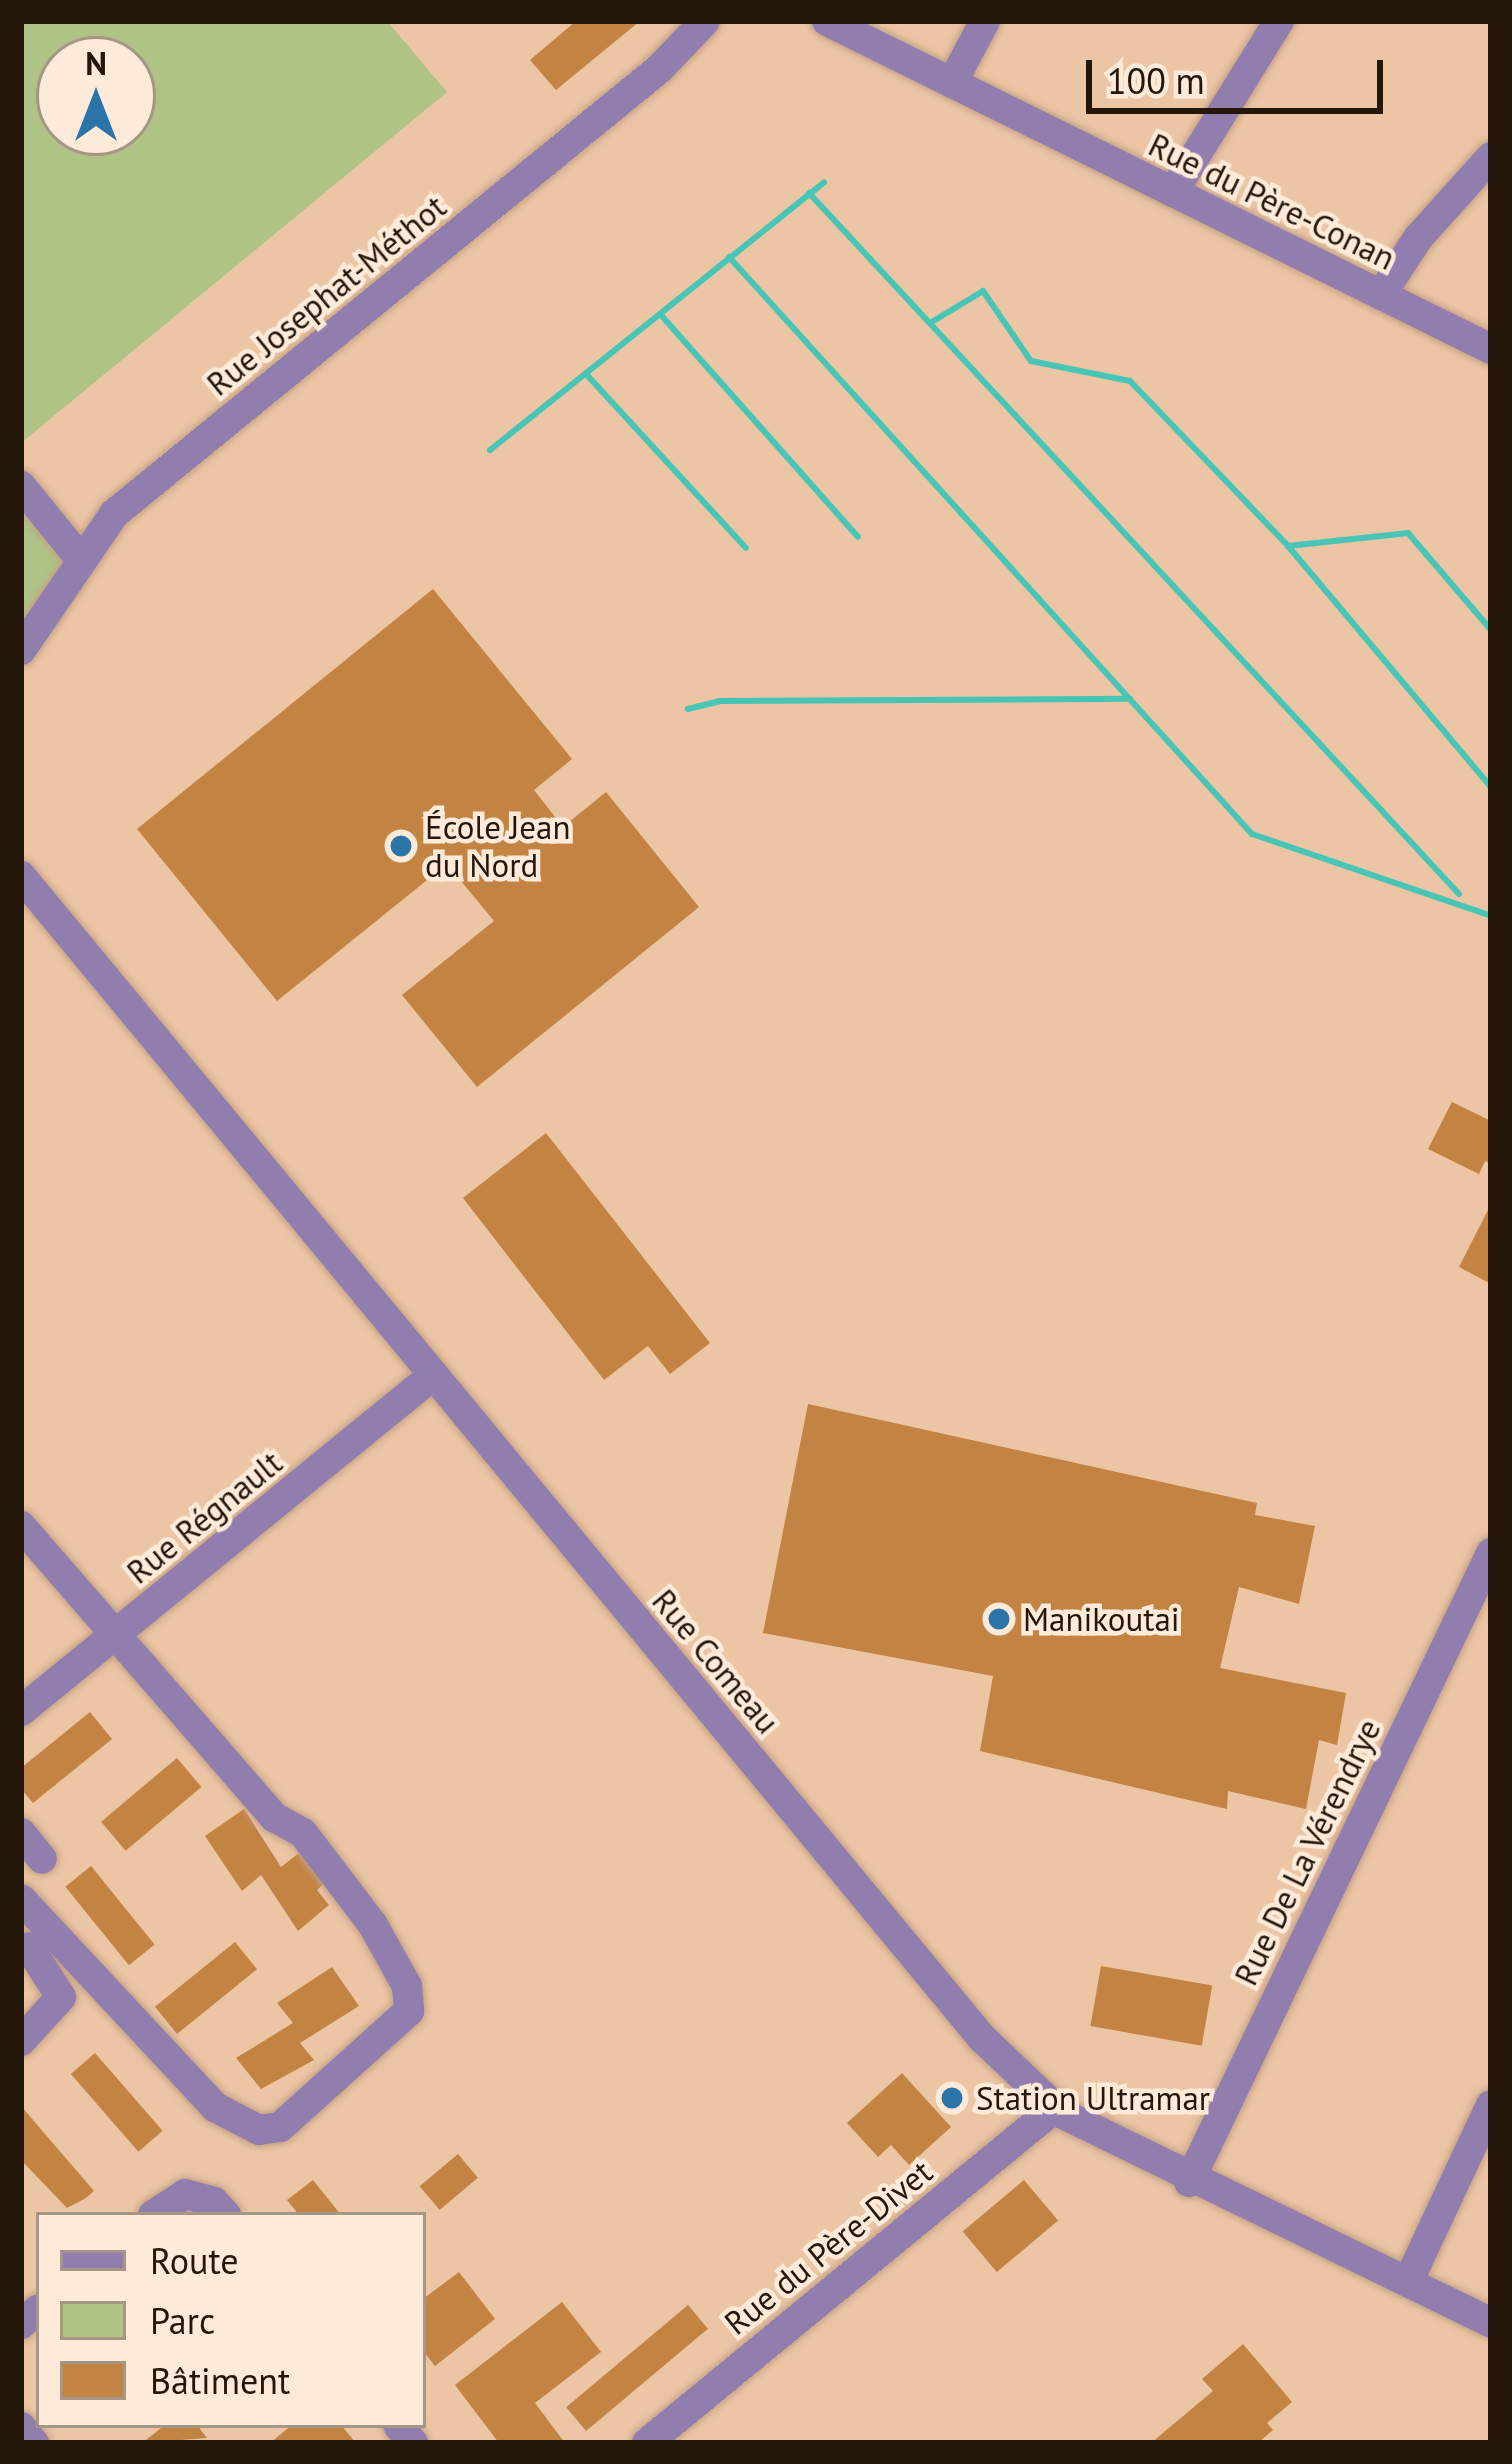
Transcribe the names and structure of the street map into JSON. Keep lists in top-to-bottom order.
{
  "streets": {
    "street": [
      "Rue du Père-Conan",
      "Rue Josephat-Méthot",
      "Rue Régnault",
      "Rue Comeau",
      "Rue De La Vérendrye",
      "Rue du Père-Divet"
    ]
  },
  "crossings": [
    ["Rue Régnault", "Rue Comeau"],
    ["Rue Comeau", "Rue De La Vérendrye"],
    ["Rue Comeau", "Rue du Père-Divet"]
  ],
  "places": ["École Jean du Nord", "Manikoutai", "Station Ultramar"],
  "legend": ["Route", "Parc", "Bâtiment"],
  "scale_bar": "100 m",
  "north": "top"
}
